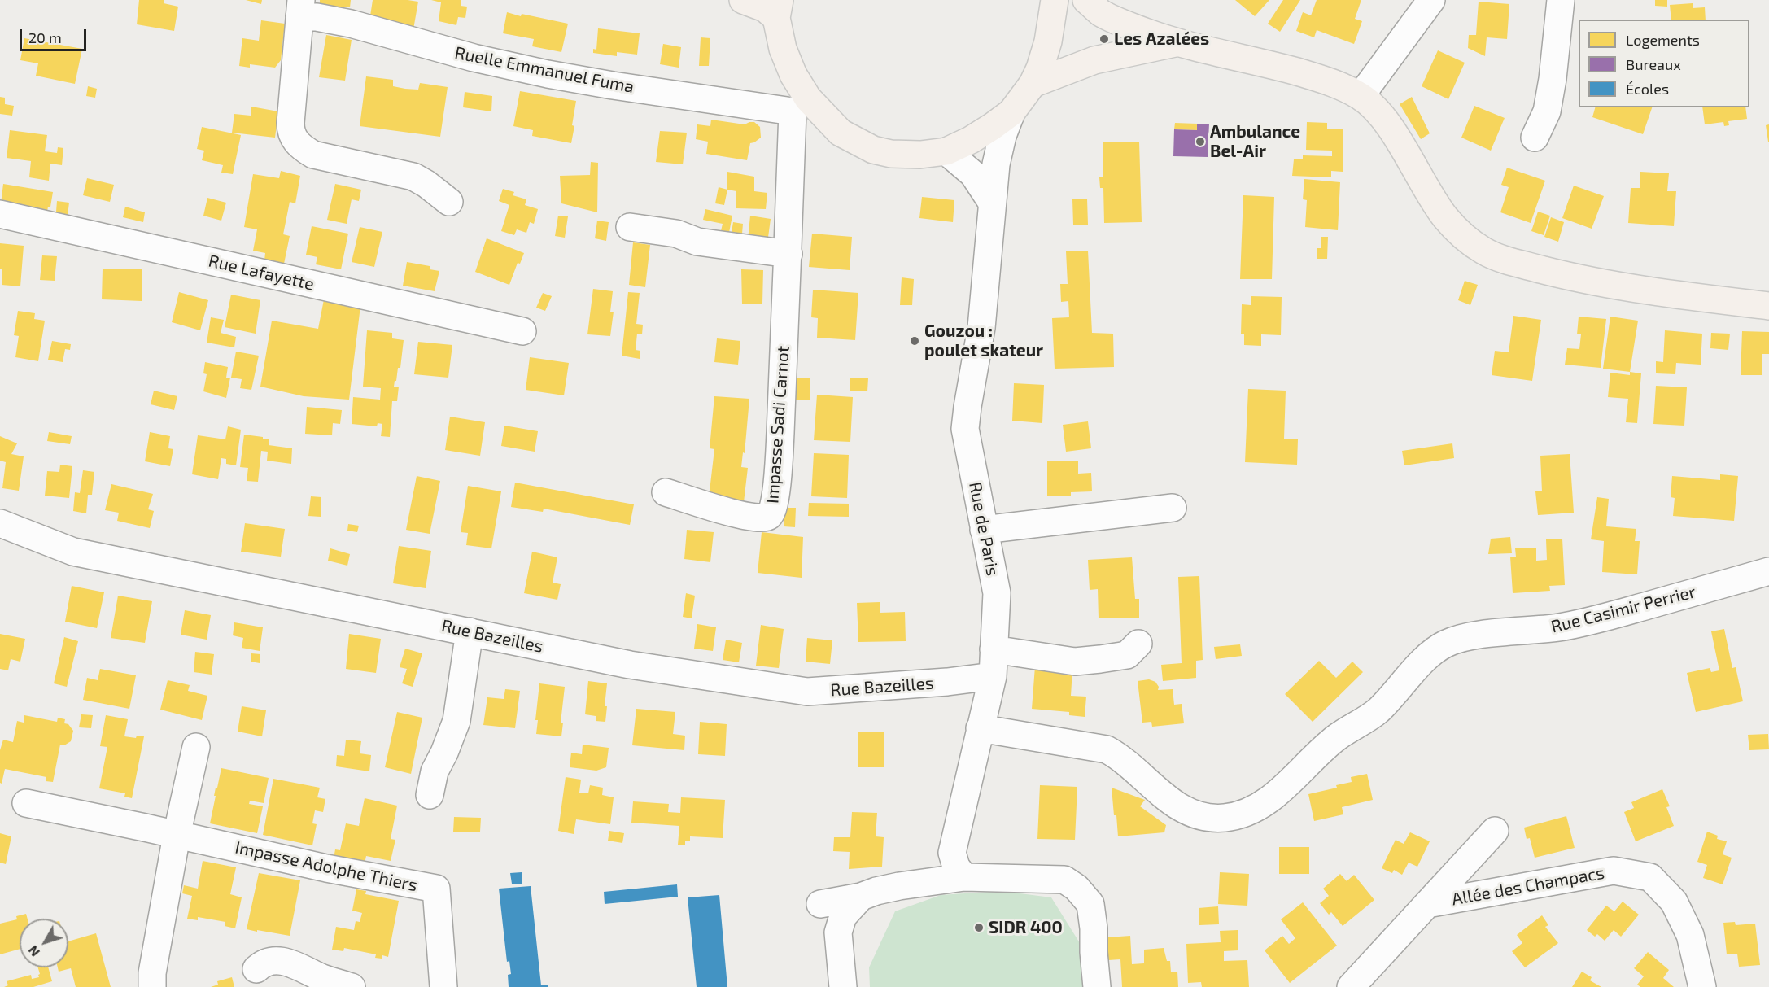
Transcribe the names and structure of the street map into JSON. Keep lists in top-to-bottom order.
{
  "streets": {
    "street": [
      "Ruelle Emmanuel Fuma",
      "Rue Lafayette",
      "Impasse Sadi Carnot",
      "Rue de Paris",
      "Rue Casimir Perrier",
      "Rue Bazeilles",
      "Impasse Adolphe Thiers",
      "Allée des Champacs"
    ]
  },
  "crossings": [
    ["Ruelle Emmanuel Fuma", "Impasse Sadi Carnot"],
    ["Rue de Paris", "Rue Casimir Perrier"],
    ["Rue de Paris", "Rue Bazeilles"]
  ],
  "places": [
    "Les Azalées",
    "Ambulance Bel-Air",
    "Gouzou : poulet skateur",
    "SIDR 400"
  ],
  "legend": ["Logements", "Bureaux", "Écoles"],
  "scale_bar": "20 m",
  "north": "bottom left"
}
